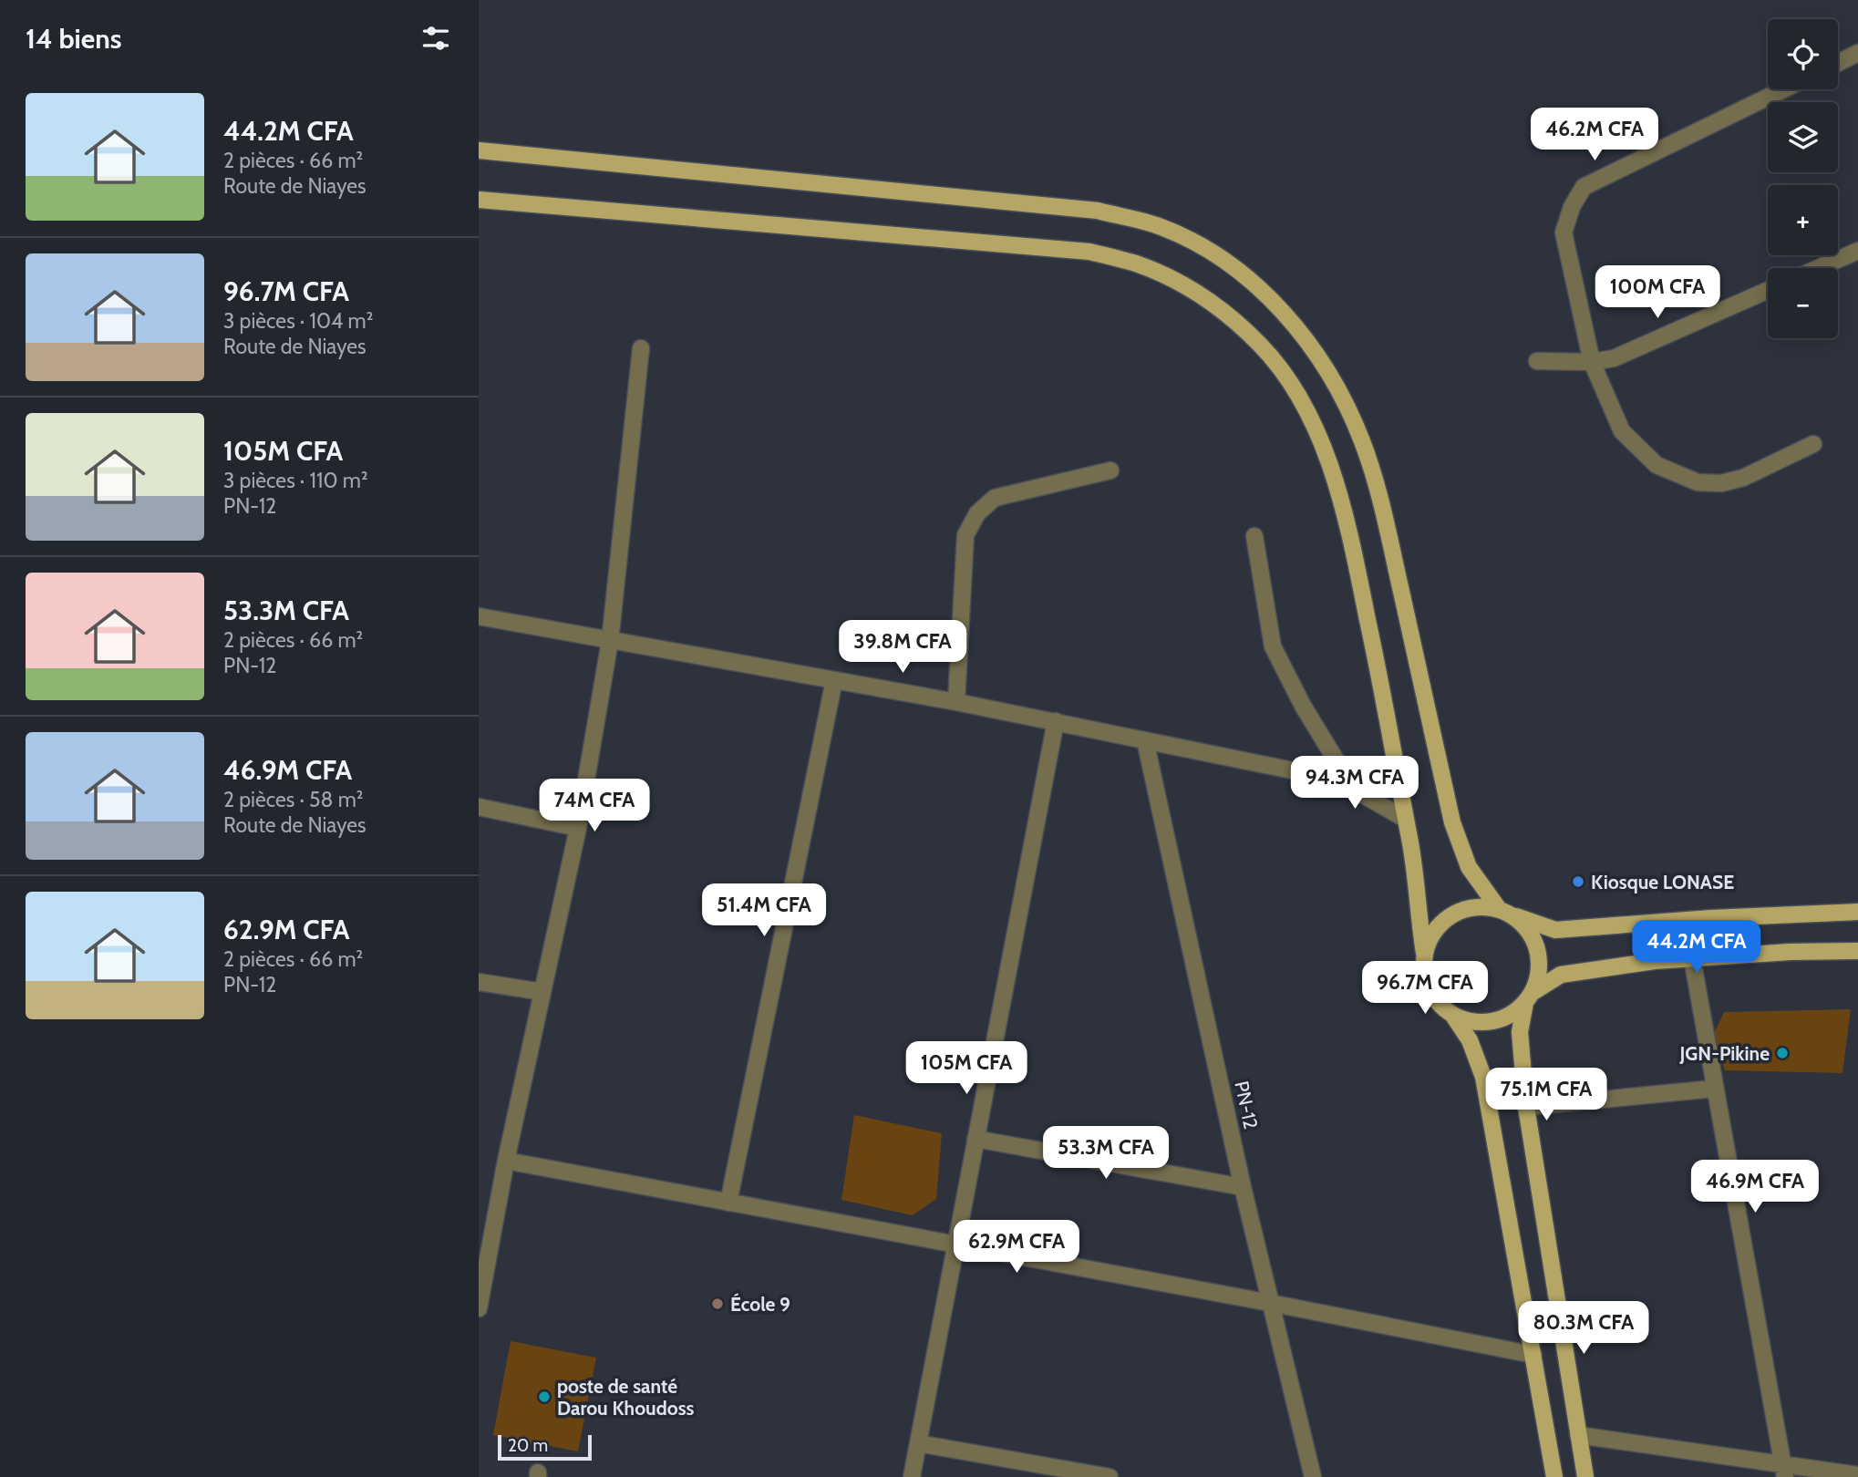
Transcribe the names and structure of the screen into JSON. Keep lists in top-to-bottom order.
{
  "streets": {
    "street": ["PN-12"]
  },
  "places": [
    "Kiosque LONASE",
    "JGN-Pikine",
    "École 9",
    "poste de santé Darou Khoudoss"
  ],
  "scale_bar": "20 m",
  "page": {
    "heading": "14 biens",
    "map_buttons": ["+", "−"],
    "list": [
      {
        "name": "44.2M CFA",
        "note": "2 pièces · 66 m² · Route de Niayes"
      },
      {
        "name": "96.7M CFA",
        "note": "3 pièces · 104 m² · Route de Niayes"
      },
      {
        "name": "105M CFA",
        "note": "3 pièces · 110 m² · PN-12"
      },
      {
        "name": "53.3M CFA",
        "note": "2 pièces · 66 m² · PN-12"
      },
      {
        "name": "46.9M CFA",
        "note": "2 pièces · 58 m² · Route de Niayes"
      },
      {
        "name": "62.9M CFA",
        "note": "2 pièces · 66 m² · PN-12"
      }
    ],
    "price": [
      "46.2M CFA",
      "100M CFA",
      "39.8M CFA",
      "94.3M CFA",
      "74M CFA",
      "51.4M CFA",
      "44.2M CFA",
      "96.7M CFA",
      "105M CFA",
      "75.1M CFA",
      "53.3M CFA",
      "46.9M CFA",
      "62.9M CFA",
      "80.3M CFA"
    ],
    "scale": "20 m"
  }
}
